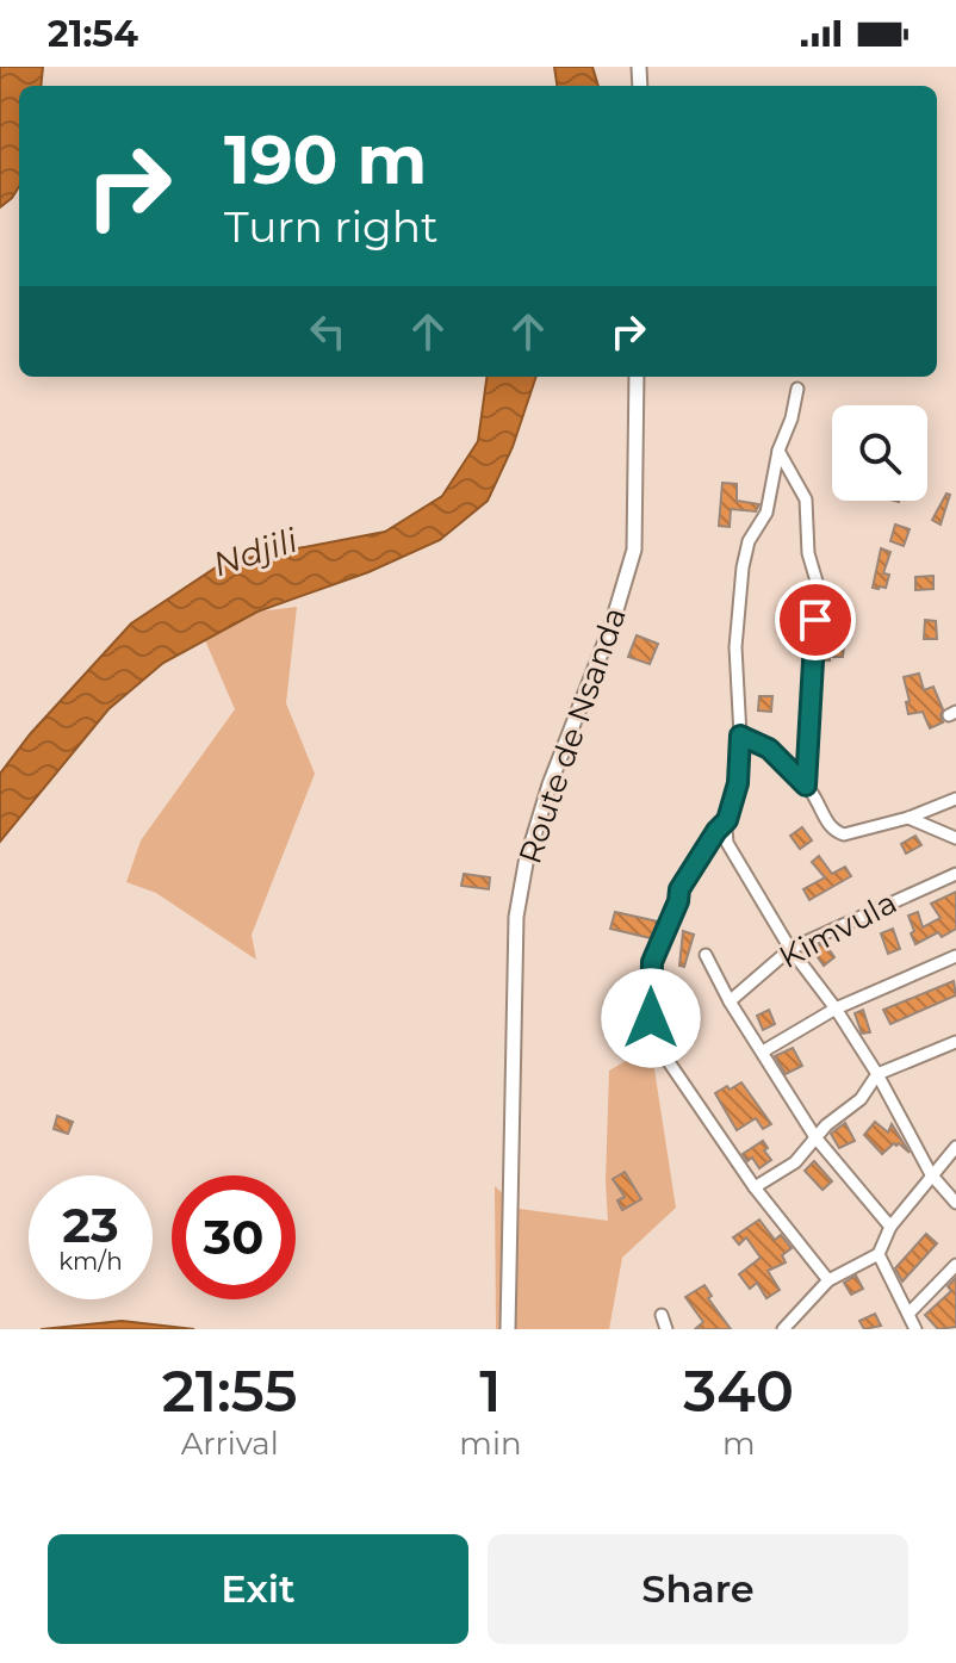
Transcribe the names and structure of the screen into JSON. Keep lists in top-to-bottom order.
{
  "streets": {
    "street": ["Route de Nsanda", "Kimvula"]
  },
  "water": ["Ndjili"],
  "page": {
    "status": "21:54",
    "turn": ["190 m", "Turn right"],
    "speed": "23 km/h",
    "limit": "30",
    "eta": [
      "21:55",
      "Arrival",
      "1",
      "min",
      "340",
      "m"
    ],
    "buttons": ["Exit", "Share"]
  }
}
